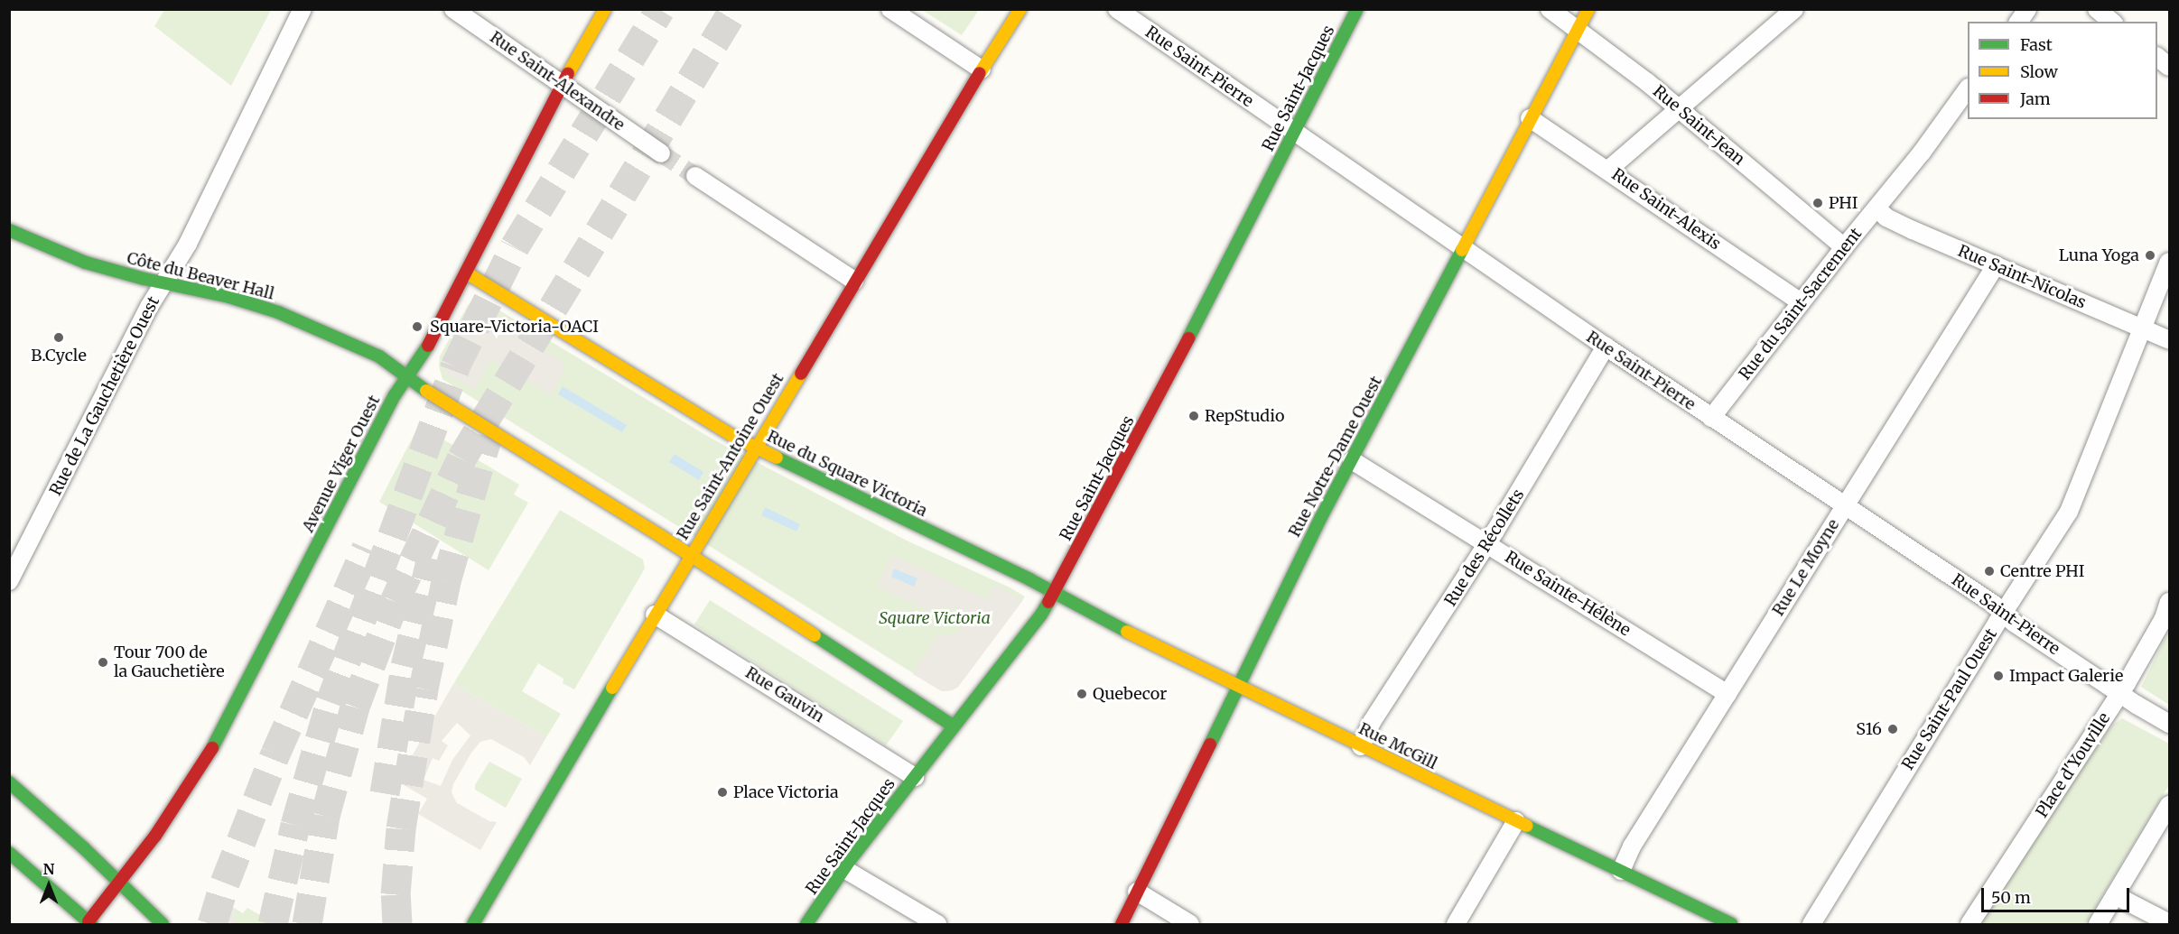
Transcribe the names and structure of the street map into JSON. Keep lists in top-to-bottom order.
{
  "streets": {
    "street": [
      "Rue Saint-Pierre",
      "Rue Saint-Alexandre",
      "Rue Saint-Jacques",
      "Rue Saint-Jean",
      "Rue Saint-Alexis",
      "Côte du Beaver Hall",
      "Rue Saint-Nicolas",
      "Rue du Saint-Sacrement",
      "Rue de La Gauchetière Ouest",
      "Rue Saint-Antoine Ouest",
      "Rue Notre-Dame Ouest",
      "Avenue Viger Ouest",
      "Rue du Square Victoria",
      "Rue des Récollets",
      "Rue Le Moyne",
      "Rue Sainte-Hélène",
      "Rue Gauvin",
      "Rue Saint-Paul Ouest",
      "Rue McGill",
      "Place d'Youville"
    ]
  },
  "crossings": [
    ["Rue Saint-Pierre", "Rue Saint-Jacques"],
    ["Rue Saint-Pierre", "Rue du Saint-Sacrement"],
    ["Rue Saint-Pierre", "Rue Notre-Dame Ouest"],
    ["Rue Saint-Pierre", "Rue des Récollets"],
    ["Rue Saint-Pierre", "Rue Le Moyne"],
    ["Rue Saint-Pierre", "Rue Saint-Paul Ouest"],
    ["Rue Saint-Pierre", "Place d'Youville"],
    ["Rue Saint-Alexandre", "Avenue Viger Ouest"],
    ["Rue Saint-Jacques", "Rue du Square Victoria"],
    ["Rue Saint-Jacques", "Rue Gauvin"],
    ["Rue Saint-Jacques", "Rue McGill"],
    ["Rue Saint-Jean", "Rue du Saint-Sacrement"],
    ["Rue Saint-Jean", "Rue Notre-Dame Ouest"],
    ["Rue Saint-Alexis", "Rue du Saint-Sacrement"],
    ["Rue Saint-Alexis", "Rue Notre-Dame Ouest"],
    ["Côte du Beaver Hall", "Rue de La Gauchetière Ouest"],
    ["Côte du Beaver Hall", "Avenue Viger Ouest"],
    ["Rue Saint-Nicolas", "Rue du Saint-Sacrement"],
    ["Rue Saint-Nicolas", "Rue Le Moyne"],
    ["Rue Saint-Nicolas", "Rue Saint-Paul Ouest"],
    ["Rue Saint-Antoine Ouest", "Rue du Square Victoria"],
    ["Rue Saint-Antoine Ouest", "Rue Gauvin"],
    ["Rue Notre-Dame Ouest", "Rue Sainte-Hélène"],
    ["Rue Notre-Dame Ouest", "Rue McGill"],
    ["Avenue Viger Ouest", "Rue du Square Victoria"],
    ["Rue du Square Victoria", "Rue McGill"],
    ["Rue des Récollets", "Rue Sainte-Hélène"],
    ["Rue des Récollets", "Rue McGill"],
    ["Rue Le Moyne", "Rue Sainte-Hélène"],
    ["Rue Le Moyne", "Rue McGill"]
  ],
  "parks": ["Square Victoria"],
  "places": [
    "PHI",
    "Luna Yoga",
    "Square-Victoria-OACI",
    "B.Cycle",
    "RepStudio",
    "Centre PHI",
    "Tour 700 de la Gauchetière",
    "Impact Galerie",
    "Quebecor",
    "S16",
    "Place Victoria"
  ],
  "legend": ["Fast", "Slow", "Jam"],
  "scale_bar": "50 m",
  "north": "top"
}
